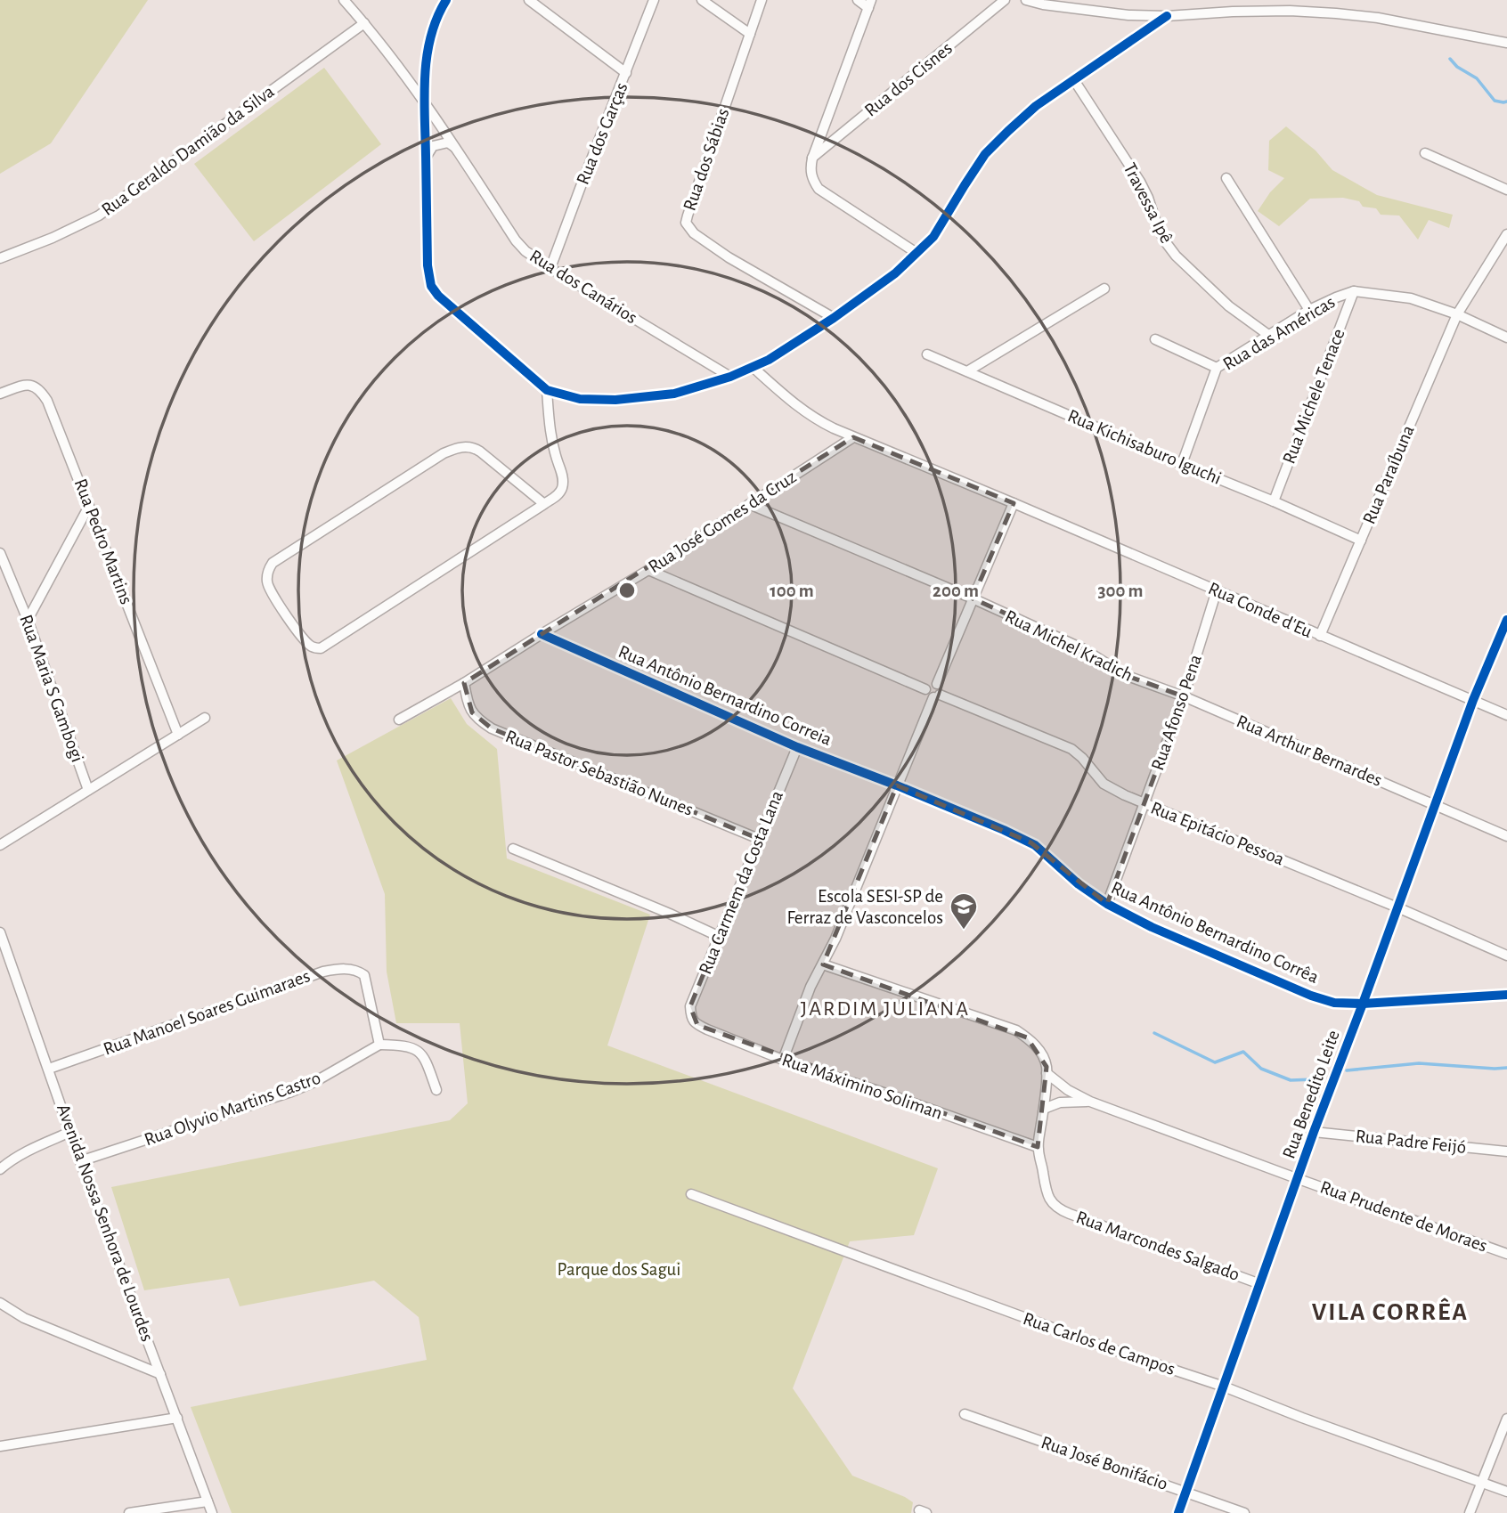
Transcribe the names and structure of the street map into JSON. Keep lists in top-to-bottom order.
{
  "streets": {
    "street": [
      "Rua dos Cisnes",
      "Rua dos Garças",
      "Rua Geraldo Damião da Silva",
      "Rua dos Sábias",
      "Travessa Ipê",
      "Rua dos Canários",
      "Rua das Américas",
      "Rua Michele Tenace",
      "Rua Kichisaburo Iguchi",
      "Rua Paraíbuna",
      "Rua José Gomes da Cruz",
      "Rua Pedro Martins",
      "Rua Conde d'Eu",
      "Rua Michel Kradich",
      "Rua Maria S Gambogi",
      "Rua Antônio Bernardino Correia",
      "Rua Afonso Pena",
      "Rua Arthur Bernardes",
      "Rua Pastor Sebastião Nunes",
      "Rua Epitácio Pessoa",
      "Rua Carmem da Costa Lana",
      "Rua Antônio Bernardino Corrêa",
      "Rua Manoel Soares Guimaraes",
      "Rua Máximino Soliman",
      "Rua Benedito Leite",
      "Rua Olyvio Martins Castro",
      "Rua Padre Feijó",
      "Rua Prudente de Moraes",
      "Avenida Nossa Senhora de Lourdes",
      "Rua Marcondes Salgado",
      "Rua Carlos de Campos",
      "Rua José Bonifácio"
    ]
  },
  "crossings": [
    ["Rua dos Garças", "Rua dos Canários"],
    ["Rua Geraldo Damião da Silva", "Rua dos Canários"],
    ["Travessa Ipê", "Rua das Américas"],
    ["Rua das Américas", "Rua Michele Tenace"],
    ["Rua das Américas", "Rua Kichisaburo Iguchi"],
    ["Rua das Américas", "Rua Paraíbuna"],
    ["Rua Michele Tenace", "Rua Kichisaburo Iguchi"],
    ["Rua Kichisaburo Iguchi", "Rua Paraíbuna"],
    ["Rua Paraíbuna", "Rua Conde d'Eu"],
    ["Rua José Gomes da Cruz", "Rua Conde d'Eu"],
    ["Rua José Gomes da Cruz", "Rua Michel Kradich"],
    ["Rua José Gomes da Cruz", "Rua Antônio Bernardino Correia"],
    ["Rua José Gomes da Cruz", "Rua Pastor Sebastião Nunes"],
    ["Rua Conde d'Eu", "Rua Afonso Pena"],
    ["Rua Conde d'Eu", "Rua Benedito Leite"],
    ["Rua Michel Kradich", "Rua Afonso Pena"],
    ["Rua Michel Kradich", "Rua Arthur Bernardes"],
    ["Rua Antônio Bernardino Correia", "Rua Carmem da Costa Lana"],
    ["Rua Antônio Bernardino Correia", "Rua Antônio Bernardino Corrêa"],
    ["Rua Afonso Pena", "Rua Arthur Bernardes"],
    ["Rua Afonso Pena", "Rua Epitácio Pessoa"],
    ["Rua Afonso Pena", "Rua Antônio Bernardino Corrêa"],
    ["Rua Arthur Bernardes", "Rua Benedito Leite"],
    ["Rua Pastor Sebastião Nunes", "Rua Carmem da Costa Lana"],
    ["Rua Epitácio Pessoa", "Rua Benedito Leite"],
    ["Rua Carmem da Costa Lana", "Rua Máximino Soliman"],
    ["Rua Antônio Bernardino Corrêa", "Rua Benedito Leite"],
    ["Rua Manoel Soares Guimaraes", "Rua Olyvio Martins Castro"],
    ["Rua Manoel Soares Guimaraes", "Avenida Nossa Senhora de Lourdes"],
    ["Rua Máximino Soliman", "Rua Marcondes Salgado"],
    ["Rua Benedito Leite", "Rua Padre Feijó"],
    ["Rua Benedito Leite", "Rua Prudente de Moraes"],
    ["Rua Benedito Leite", "Rua Marcondes Salgado"],
    ["Rua Benedito Leite", "Rua Carlos de Campos"],
    ["Rua Benedito Leite", "Rua José Bonifácio"],
    ["Rua Olyvio Martins Castro", "Avenida Nossa Senhora de Lourdes"]
  ],
  "districts": ["JARDIM JULIANA", "VILA CORRÊA"],
  "parks": ["Parque dos Sagui"],
  "places": {
    "school or university": ["Escola SESI-SP de Ferraz de Vasconcelos"]
  },
  "rings": ["100 m", "200 m", "300 m"]
}
